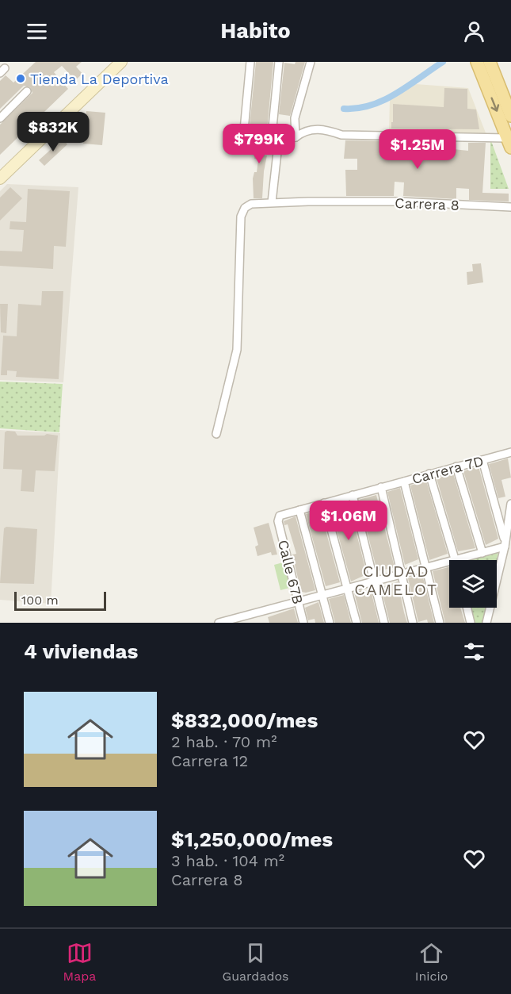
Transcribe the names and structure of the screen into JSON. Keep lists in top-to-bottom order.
{
  "streets": {
    "street": ["Carrera 8", "Carrera 7D", "Calle 67B"]
  },
  "crossings": [
    ["Carrera 7D", "Calle 67B"]
  ],
  "districts": ["CIUDAD CAMELOT"],
  "places": ["Tienda La Deportiva"],
  "scale_bar": "100 m",
  "page": {
    "header": "Habito",
    "price": [
      "$832K",
      "$799K",
      "$1.25M",
      "$1.06M"
    ],
    "scale": "100 m",
    "heading": "4 viviendas",
    "list": [
      {
        "name": "$832,000/mes",
        "note": "2 hab. · 70 m² · Carrera 12"
      },
      {
        "name": "$1,250,000/mes",
        "note": "3 hab. · 104 m² · Carrera 8"
      }
    ],
    "tabs": ["Mapa", "Guardados", "Inicio"]
  }
}
